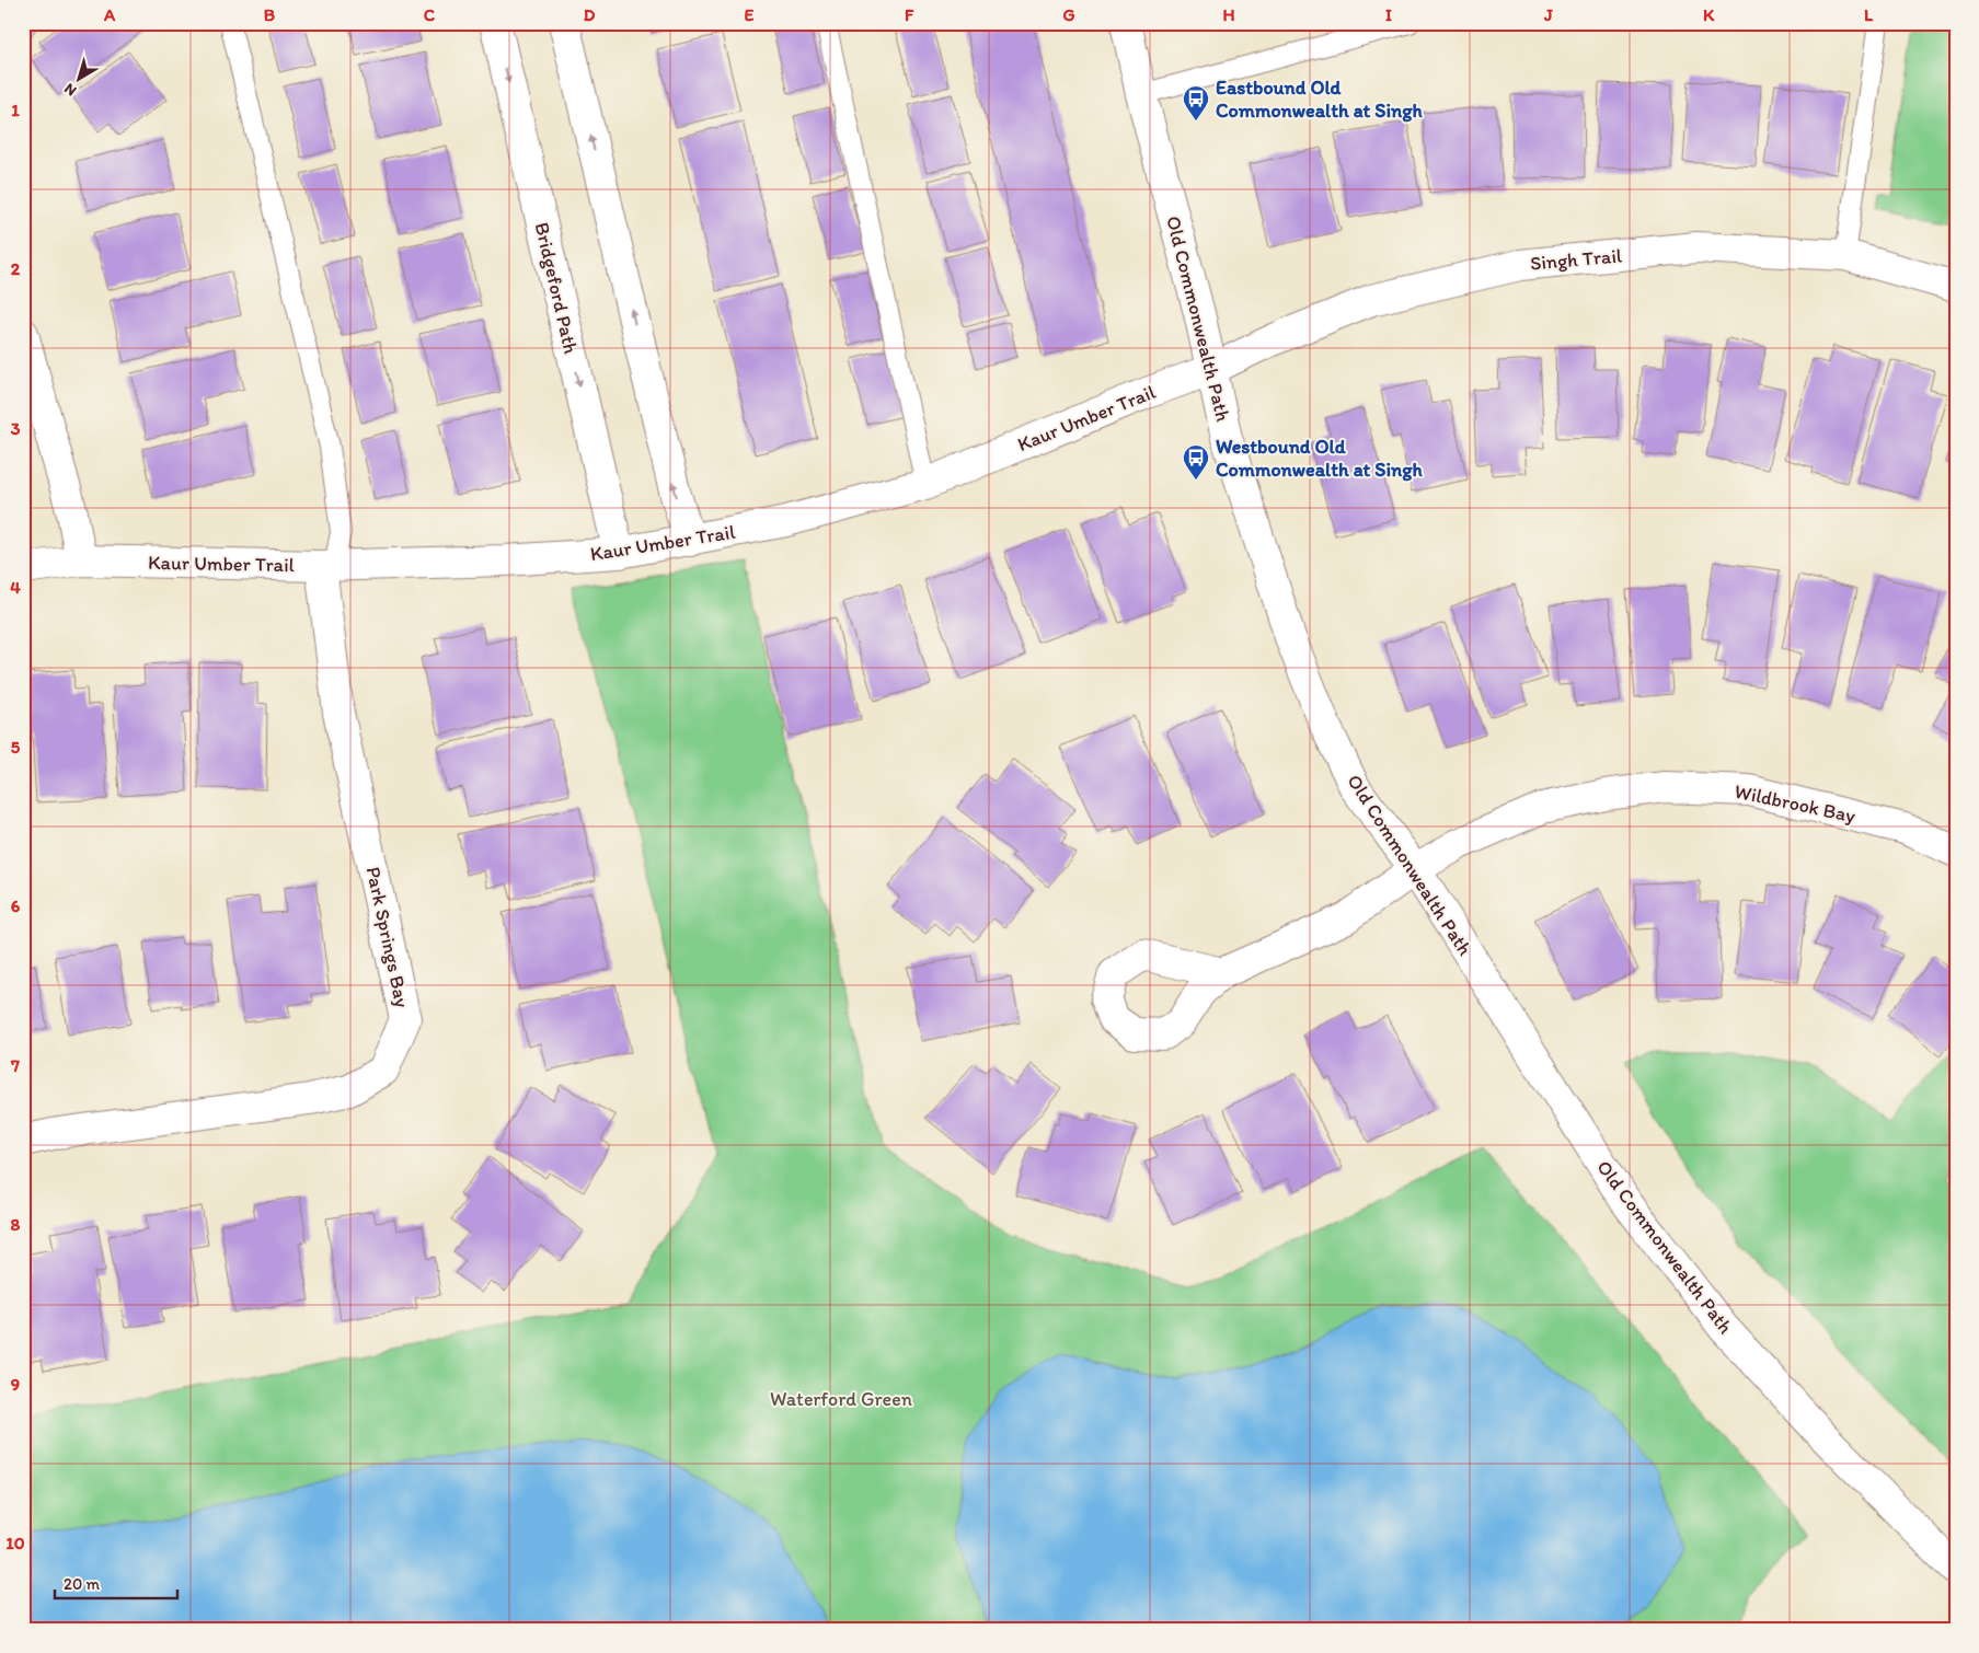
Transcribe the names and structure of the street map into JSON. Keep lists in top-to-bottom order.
{
  "streets": {
    "street": [
      "Singh Trail",
      "Bridgeford Path",
      "Old Commonwealth Path",
      "Kaur Umber Trail",
      "Wildbrook Bay",
      "Park Springs Bay"
    ]
  },
  "crossings": [
    ["Singh Trail", "Old Commonwealth Path"],
    ["Singh Trail", "Kaur Umber Trail"],
    ["Bridgeford Path", "Kaur Umber Trail"],
    ["Old Commonwealth Path", "Kaur Umber Trail"],
    ["Old Commonwealth Path", "Wildbrook Bay"],
    ["Kaur Umber Trail", "Park Springs Bay"]
  ],
  "parks": ["Waterford Green"],
  "places": {
    "bus stop": ["Eastbound Old Commonwealth at Singh", "Westbound Old Commonwealth at Singh"]
  },
  "scale_bar": "20 m",
  "north": "bottom left",
  "grid": {
    "columns": [
      "A",
      "B",
      "C",
      "D",
      "E",
      "F",
      "G",
      "H",
      "I",
      "J",
      "K",
      "L"
    ],
    "rows": [
      "1",
      "2",
      "3",
      "4",
      "5",
      "6",
      "7",
      "8",
      "9",
      "10"
    ]
  }
}
